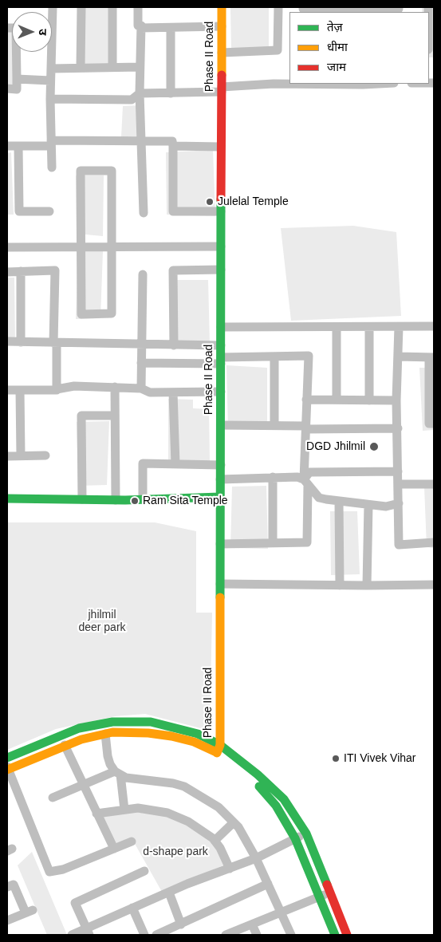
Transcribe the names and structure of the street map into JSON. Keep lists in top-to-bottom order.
{
  "streets": {
    "street": ["Phase II Road"]
  },
  "parks": ["jhilmil deer park", "d-shape park"],
  "places": [
    "Julelal Temple",
    "DGD Jhilmil",
    "Ram Sita Temple",
    "ITI Vivek Vihar"
  ],
  "legend": ["तेज़", "धीमा", "जाम"],
  "north": "right"
}
